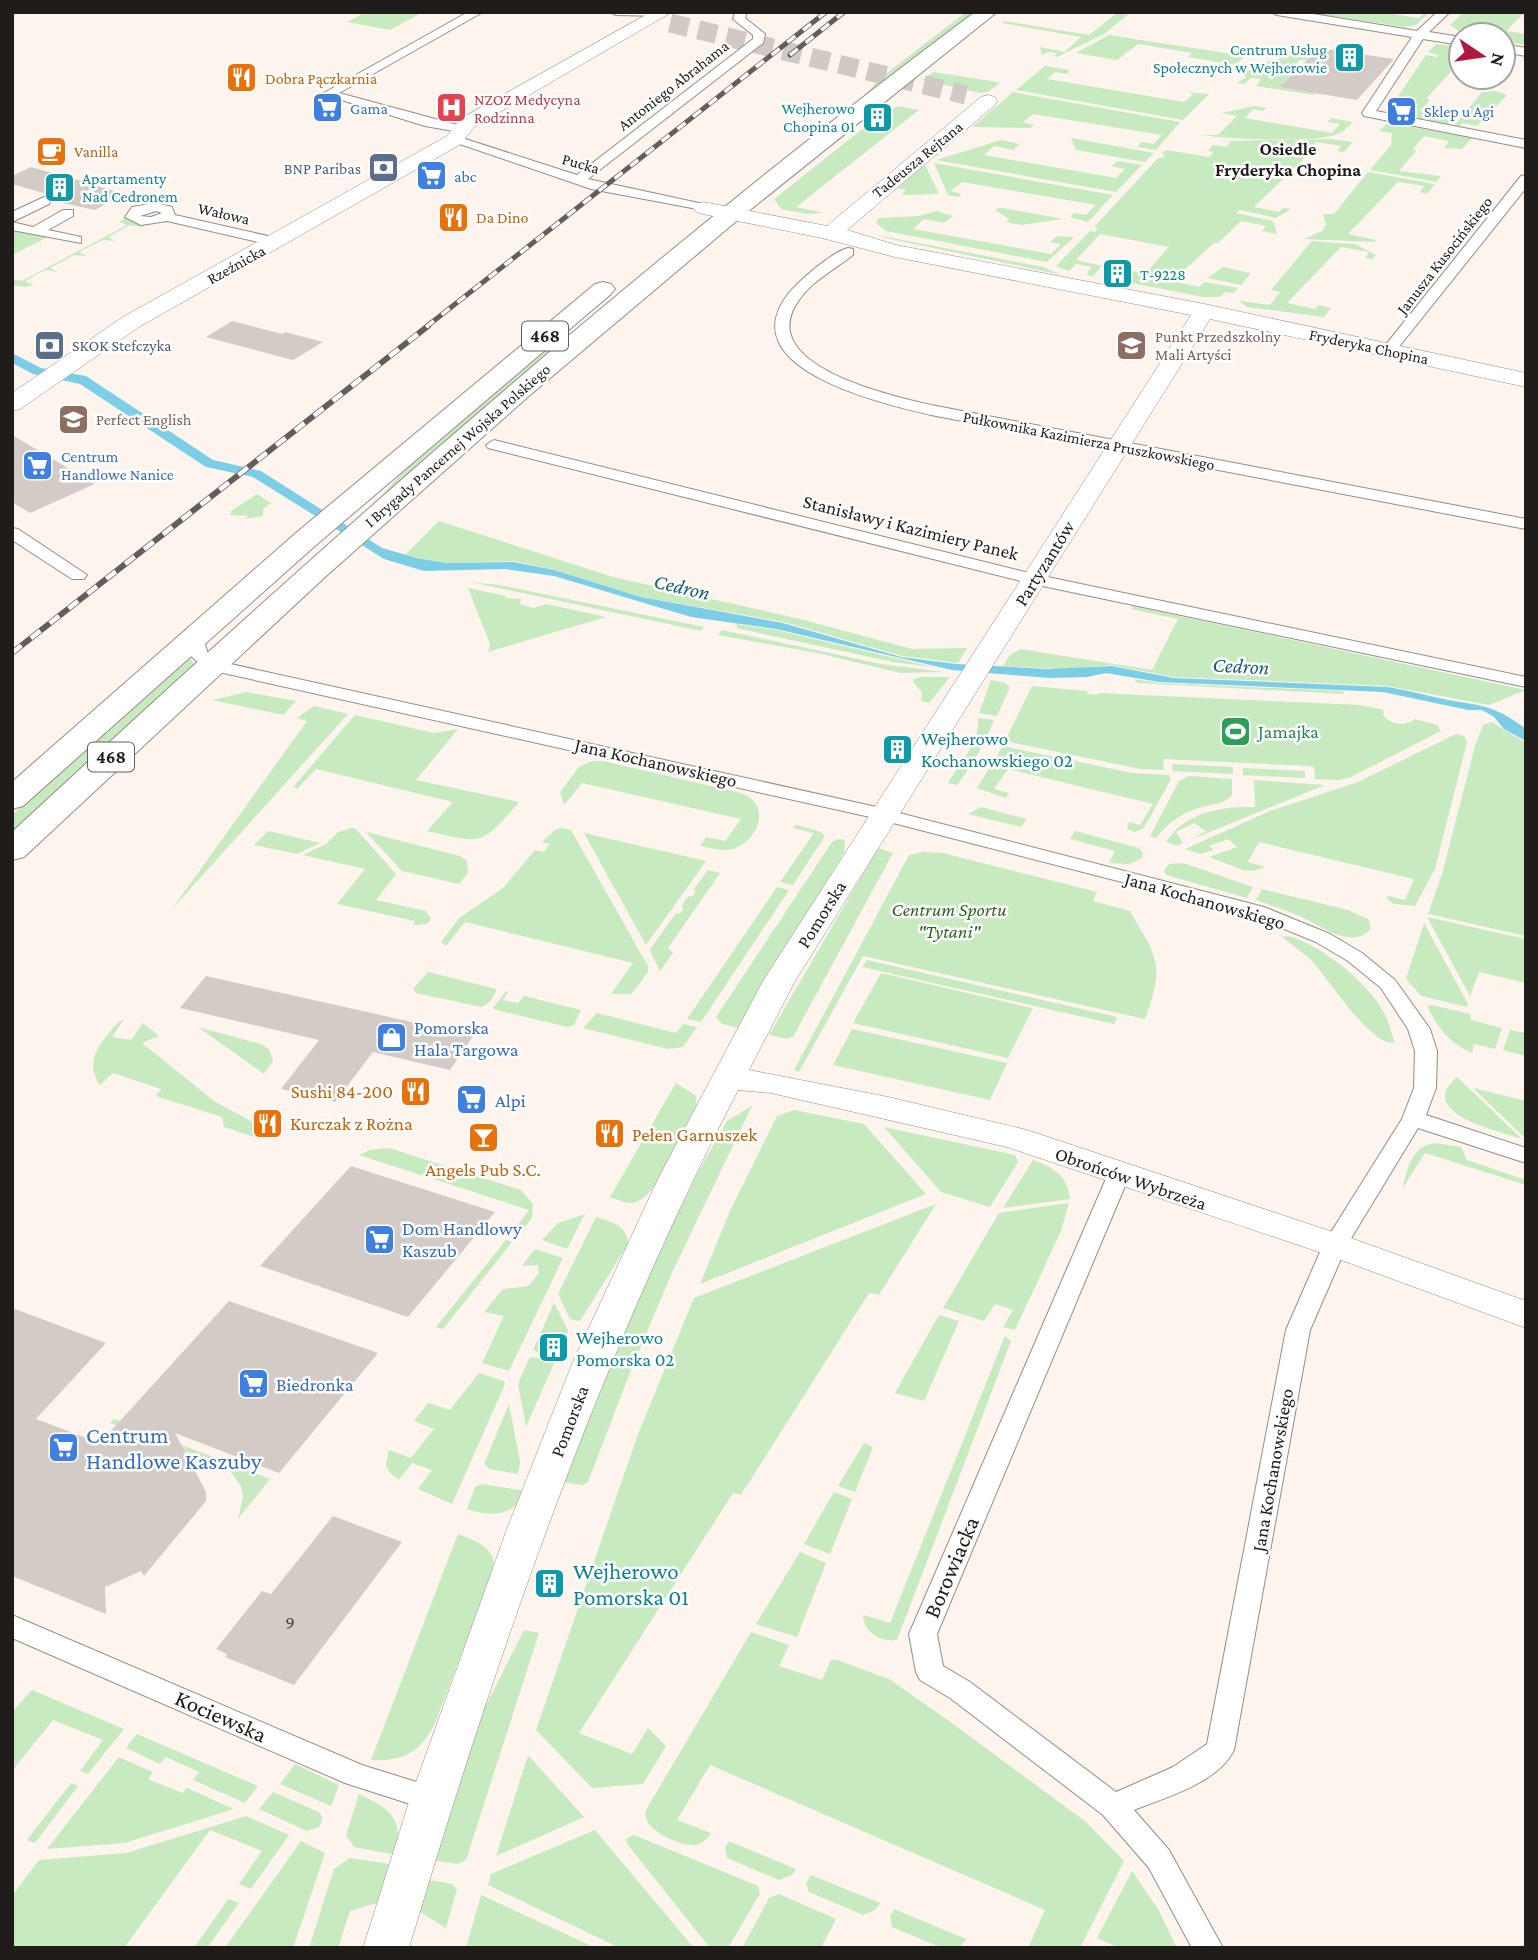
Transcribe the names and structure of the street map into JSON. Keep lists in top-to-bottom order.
{
  "streets": {
    "main road": ["468", "I Brygady Pancernej Wojska Polskiego"],
    "street": [
      "Antoniego Abrahama",
      "Tadeusza Rejtana",
      "Pucka",
      "Wałowa",
      "Janusza Kusocińskiego",
      "Rzeźnicka",
      "Fryderyka Chopina",
      "Pułkownika Kazimierza Pruszkowskiego",
      "Stanisławy i Kazimiery Panek",
      "Partyzantów",
      "Jana Kochanowskiego",
      "Pomorska",
      "Obrońców Wybrzeża",
      "Borowiacka",
      "Kociewska"
    ]
  },
  "crossings": [
    ["Antoniego Abrahama", "Pucka"],
    ["Tadeusza Rejtana", "Fryderyka Chopina"],
    ["Pucka", "Rzeźnicka"],
    ["Pucka", "I Brygady Pancernej Wojska Polskiego"],
    ["Wałowa", "Rzeźnicka"],
    ["Janusza Kusocińskiego", "Fryderyka Chopina"],
    ["Fryderyka Chopina", "I Brygady Pancernej Wojska Polskiego"],
    ["Fryderyka Chopina", "Partyzantów"],
    ["Pułkownika Kazimierza Pruszkowskiego", "Partyzantów"],
    ["I Brygady Pancernej Wojska Polskiego", "Jana Kochanowskiego"],
    ["Stanisławy i Kazimiery Panek", "Partyzantów"],
    ["Partyzantów", "Jana Kochanowskiego"],
    ["Partyzantów", "Pomorska"],
    ["Jana Kochanowskiego", "Pomorska"],
    ["Jana Kochanowskiego", "Obrońców Wybrzeża"],
    ["Jana Kochanowskiego", "Borowiacka"],
    ["Pomorska", "Obrońców Wybrzeża"],
    ["Pomorska", "Kociewska"],
    ["Obrońców Wybrzeża", "Borowiacka"]
  ],
  "districts": ["Osiedle Fryderyka Chopina"],
  "water": ["Cedron"],
  "parks": ["Centrum Sportu \"Tytani\""],
  "places": {
    "building": [
      "Centrum Usług Społecznych w Wejherowie",
      "Wejherowo Chopina 01",
      "Apartamenty Nad Cedronem",
      "T-9228",
      "Wejherowo Kochanowskiego 02",
      "Wejherowo Pomorska 02",
      "Wejherowo Pomorska 01"
    ],
    "restaurant": [
      "Dobra Pączkarnia",
      "Da Dino",
      "Sushi 84-200",
      "Kurczak z Rożna",
      "Pełen Garnuszek"
    ],
    "supermarket": [
      "Gama",
      "Sklep u Agi",
      "abc",
      "Centrum Handlowe Nanice",
      "Alpi",
      "Dom Handlowy Kaszub",
      "Biedronka",
      "Centrum Handlowe Kaszuby"
    ],
    "hospital": ["NZOZ Medycyna Rodzinna"],
    "cafe": ["Vanilla"],
    "bank": ["BNP Paribas", "SKOK Stefczyka"],
    "school or university": ["Punkt Przedszkolny Mali Artyści", "Perfect English"],
    "sports": ["Jamajka"],
    "shop": ["Pomorska Hala Targowa"],
    "bar": ["Angels Pub S.C."]
  },
  "house_numbers": ["9"],
  "north": "right"
}
